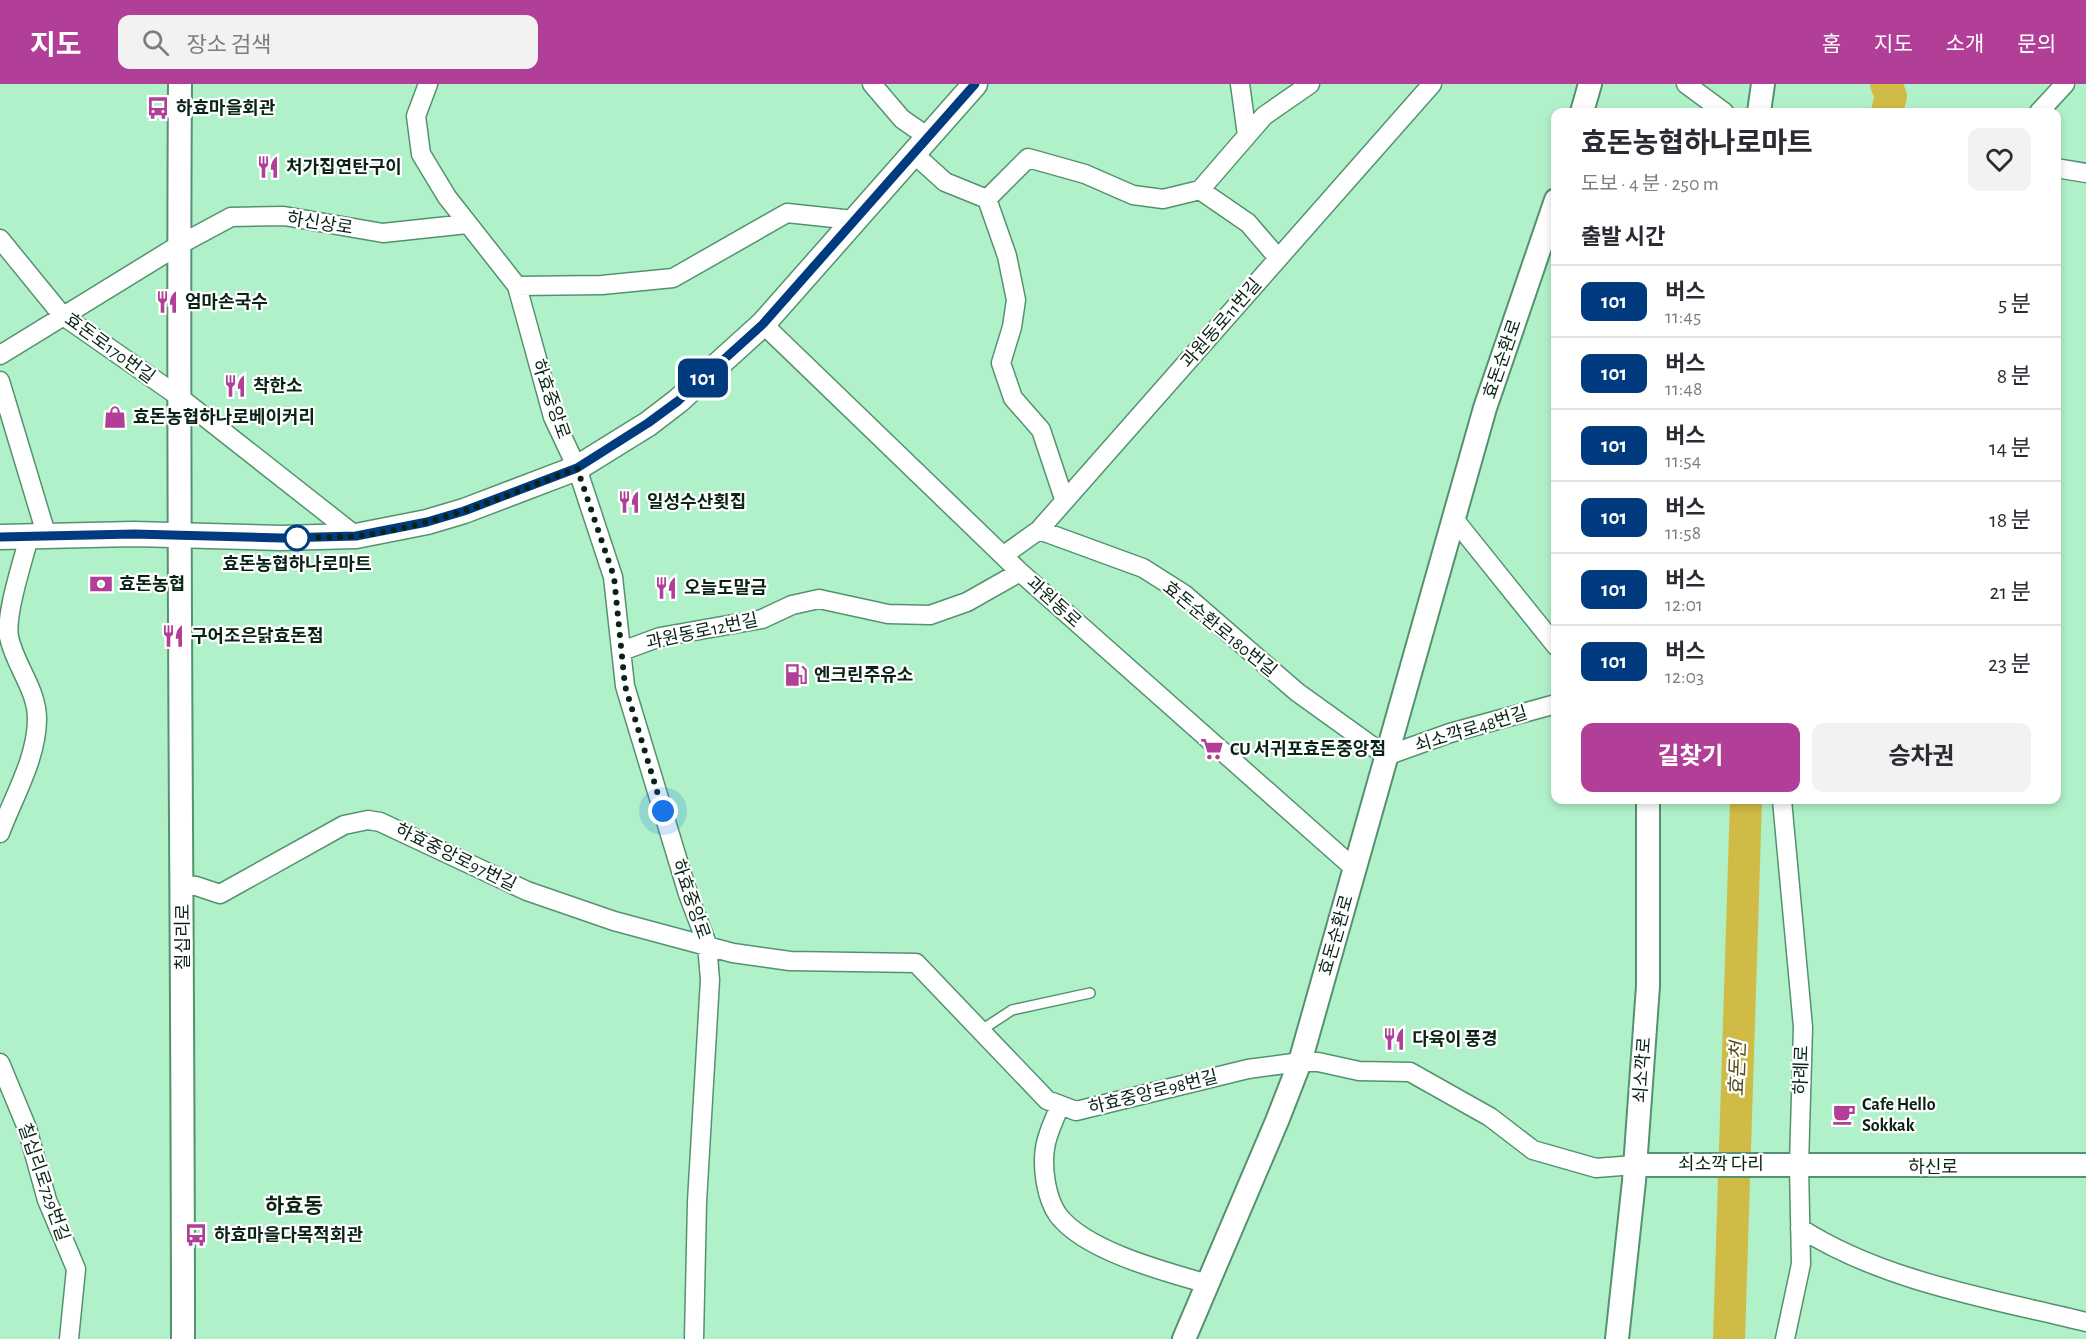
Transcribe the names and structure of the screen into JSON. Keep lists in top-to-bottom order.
{
  "streets": {
    "street": [
      "하신상로",
      "과원동로11번길",
      "효돈로170번길",
      "효돈순환로",
      "하효중앙로",
      "과원동로",
      "효돈순환로180번길",
      "과원동로12번길",
      "쇠소깍로48번길",
      "하효중앙로97번길",
      "칠십리로",
      "쇠소깍로",
      "하례로",
      "하효중앙로98번길",
      "쇠소깍 다리",
      "하신로",
      "칠십리로729번길"
    ]
  },
  "crossings": [
    ["하신상로", "효돈로170번길"],
    ["하신상로", "하효중앙로"],
    ["과원동로11번길", "과원동로"],
    ["과원동로11번길", "효돈순환로180번길"],
    ["효돈순환로", "과원동로"],
    ["효돈순환로", "효돈순환로180번길"],
    ["효돈순환로", "쇠소깍로48번길"],
    ["효돈순환로", "하효중앙로98번길"],
    ["하효중앙로", "과원동로12번길"],
    ["하효중앙로", "하효중앙로97번길"],
    ["하효중앙로", "하효중앙로98번길"],
    ["과원동로", "과원동로12번길"],
    ["효돈순환로180번길", "쇠소깍로48번길"],
    ["하효중앙로97번길", "칠십리로"],
    ["하효중앙로97번길", "하효중앙로98번길"],
    ["쇠소깍로", "하효중앙로98번길"],
    ["쇠소깍로", "쇠소깍 다리"],
    ["하례로", "쇠소깍 다리"],
    ["하례로", "하신로"],
    ["하효중앙로98번길", "쇠소깍 다리"],
    ["쇠소깍 다리", "하신로"]
  ],
  "districts": ["하효동"],
  "water": ["효돈천"],
  "places": {
    "bus stop": ["하효마을회관", "하효마을다목적회관"],
    "restaurant": [
      "처가집연탄구이",
      "엄마손국수",
      "착한소",
      "일성수산횟집",
      "오늘도말금",
      "구어조은닭효돈점",
      "다육이 풍경"
    ],
    "shop": ["효돈농협하나로베이커리"],
    "other": ["효돈농협하나로마트"],
    "bank": ["효돈농협"],
    "fuel station": ["엔크린주유소"],
    "supermarket": ["CU 서귀포효돈중앙점"],
    "cafe": ["Cafe Hello Sokkak"]
  },
  "lines": ["bus line 101"],
  "page": {
    "header": "지도",
    "search": "장소 검색",
    "nav": [
      "홈",
      "지도",
      "소개",
      "문의"
    ],
    "on_map": "101",
    "heading": [
      ["효돈농협하나로마트", "도보 · 4 분 · 250 m"],
      "출발 시간"
    ],
    "list": [
      {
        "mark": "101",
        "name": "버스",
        "note": "11:45",
        "value": "5 분"
      },
      {
        "mark": "101",
        "name": "버스",
        "note": "11:48",
        "value": "8 분"
      },
      {
        "mark": "101",
        "name": "버스",
        "note": "11:54",
        "value": "14 분"
      },
      {
        "mark": "101",
        "name": "버스",
        "note": "11:58",
        "value": "18 분"
      },
      {
        "mark": "101",
        "name": "버스",
        "note": "12:01",
        "value": "21 분"
      },
      {
        "mark": "101",
        "name": "버스",
        "note": "12:03",
        "value": "23 분"
      }
    ],
    "buttons": ["길찾기", "승차권"]
  }
}
